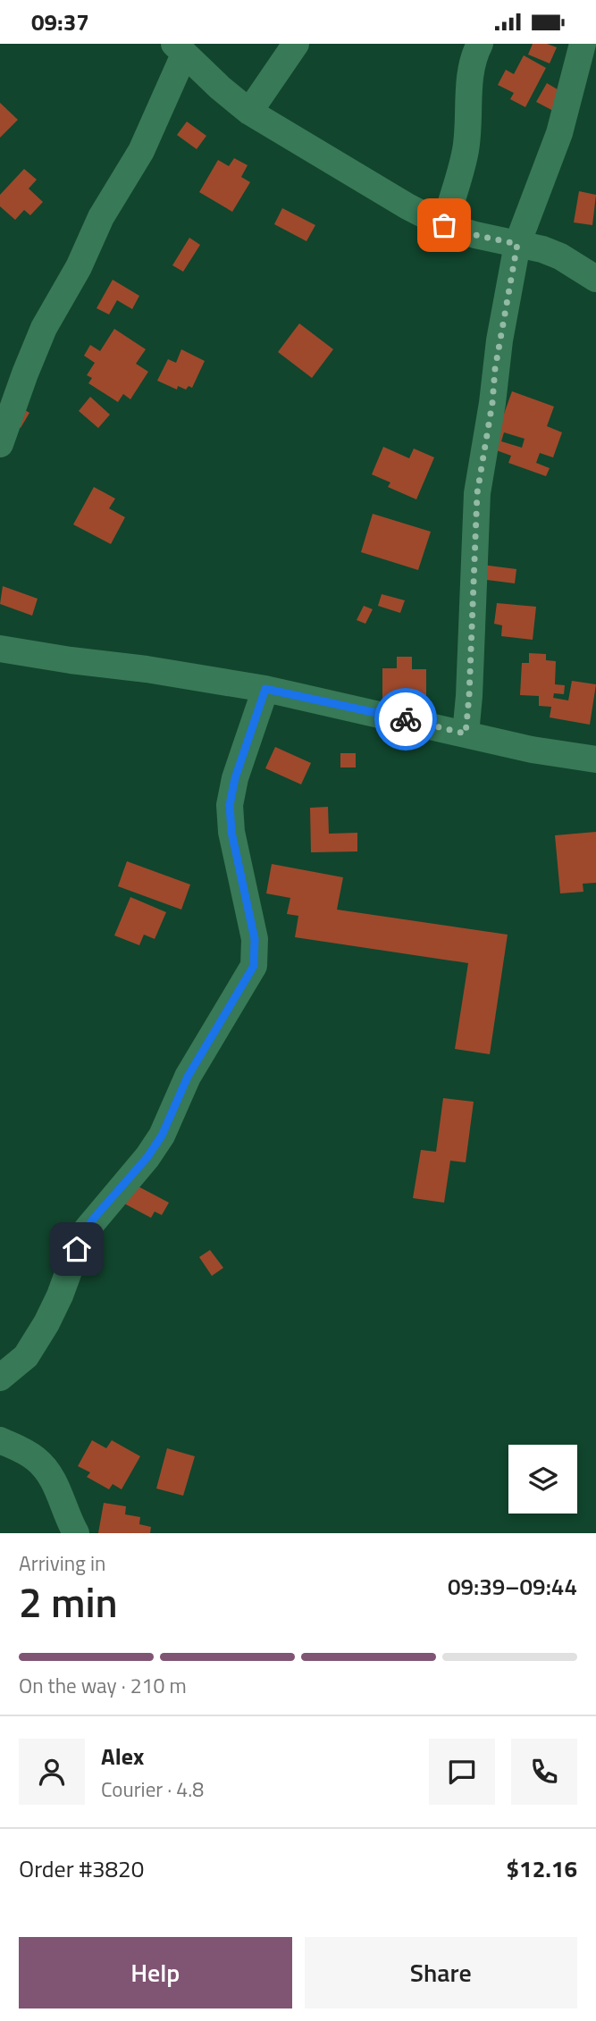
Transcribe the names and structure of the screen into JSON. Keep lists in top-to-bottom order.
{
  "page": {
    "status": "09:37",
    "heading": ["2 min", "Arriving in", "09:39–09:44"],
    "panel": [
      "Alex",
      "Courier · 4.8",
      "Order #3820",
      "$12.16"
    ],
    "bar": "On the way · 210 m",
    "buttons": ["Help", "Share"]
  }
}
